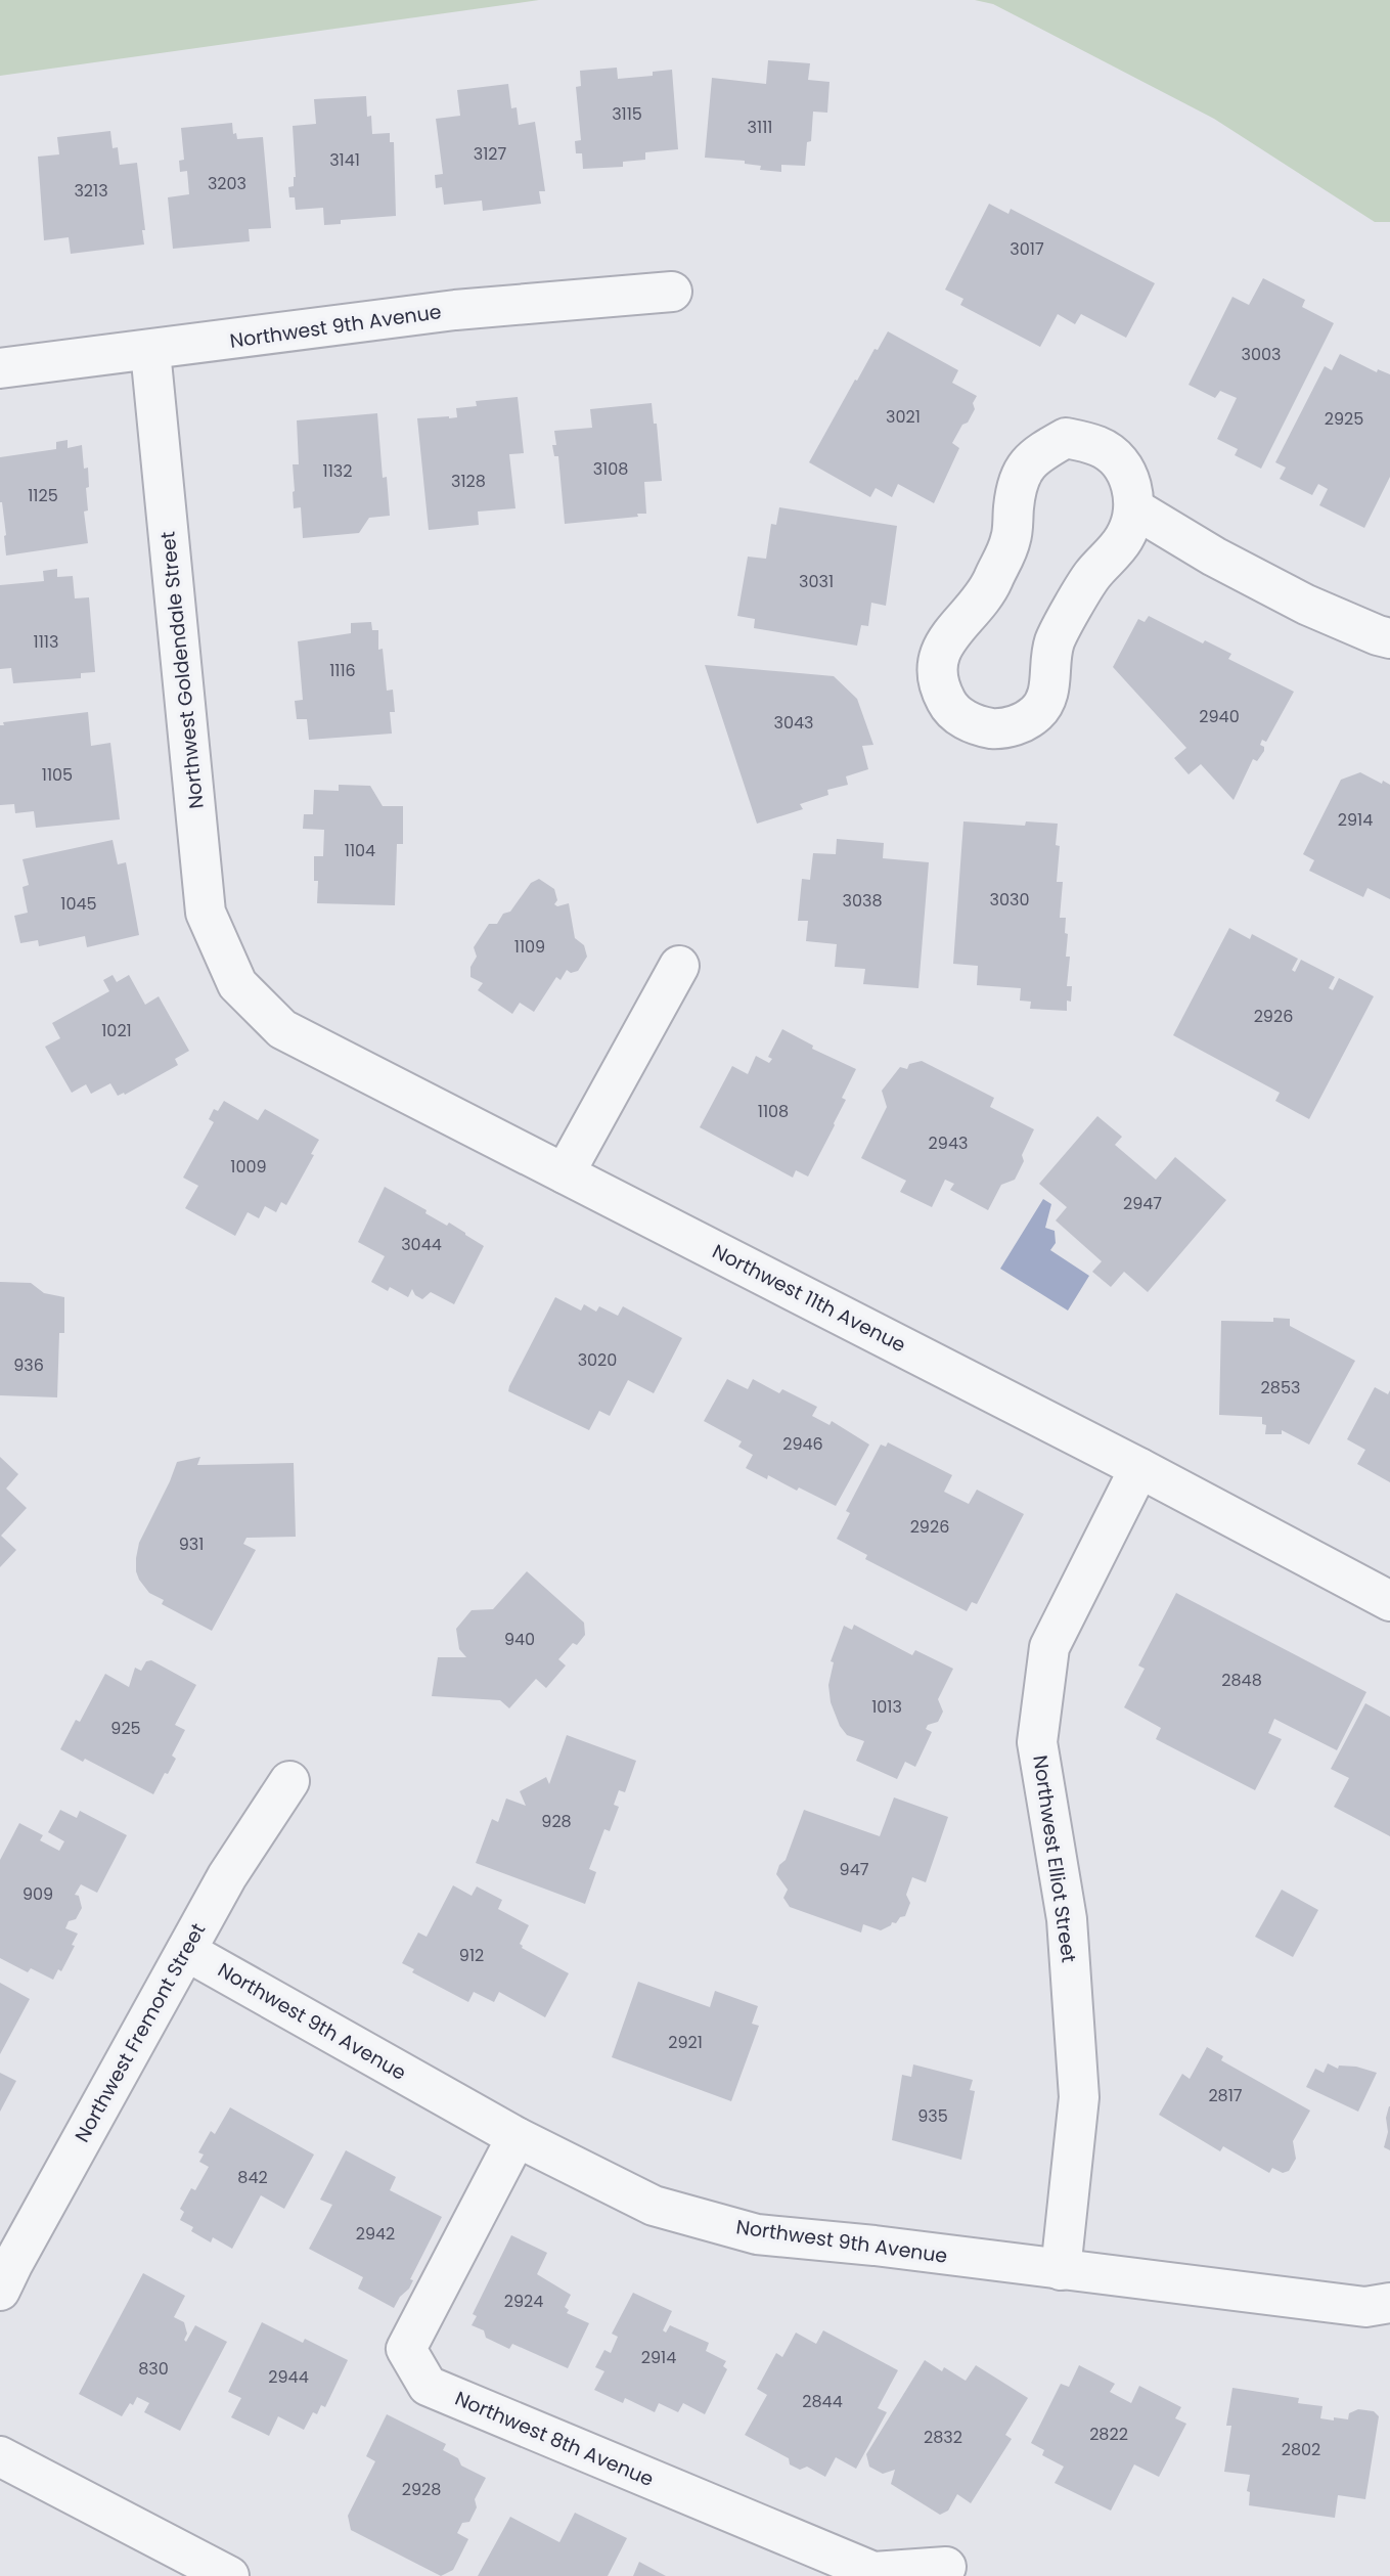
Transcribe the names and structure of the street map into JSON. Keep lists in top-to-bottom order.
{
  "streets": {
    "street": [
      "Northwest 9th Avenue",
      "Northwest Goldendale Street",
      "Northwest 11th Avenue",
      "Northwest Elliot Street",
      "Northwest Fremont Street",
      "Northwest 8th Avenue"
    ]
  },
  "crossings": [
    ["Northwest 9th Avenue", "Northwest Goldendale Street"],
    ["Northwest 9th Avenue", "Northwest Elliot Street"],
    ["Northwest 9th Avenue", "Northwest Fremont Street"],
    ["Northwest 9th Avenue", "Northwest 8th Avenue"],
    ["Northwest Goldendale Street", "Northwest 11th Avenue"],
    ["Northwest 11th Avenue", "Northwest Elliot Street"]
  ],
  "house_numbers": [
    "3115",
    "3111",
    "3127",
    "3141",
    "3203",
    "3213",
    "3017",
    "3003",
    "3021",
    "2925",
    "3108",
    "1132",
    "3128",
    "1125",
    "3031",
    "1113",
    "1116",
    "2940",
    "3043",
    "1105",
    "2914",
    "1104",
    "3030",
    "3038",
    "1045",
    "1109",
    "2926",
    "1021",
    "1108",
    "2943",
    "1009",
    "2947",
    "3044",
    "3020",
    "936",
    "2853",
    "2946",
    "2926",
    "931",
    "940",
    "2848",
    "1013",
    "925",
    "928",
    "947",
    "909",
    "912",
    "2921",
    "2817",
    "935",
    "842",
    "2942",
    "2924",
    "2914",
    "830",
    "2944",
    "2844",
    "2822",
    "2832",
    "2802",
    "2928"
  ]
}
